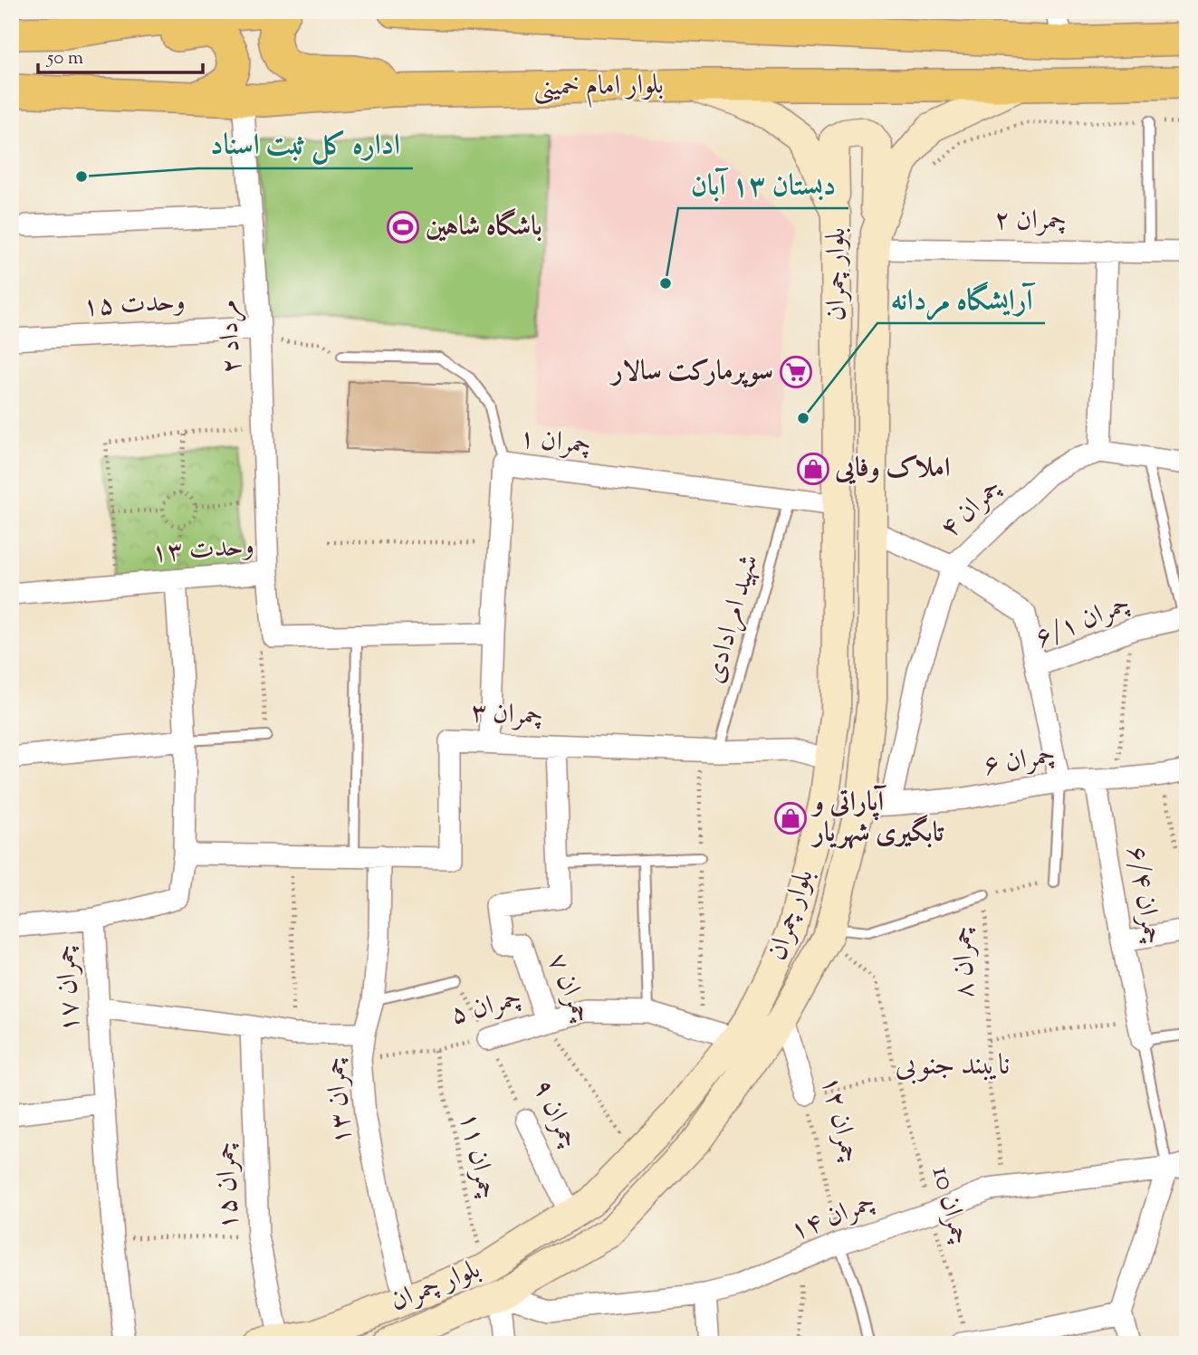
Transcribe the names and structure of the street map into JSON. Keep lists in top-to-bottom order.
{
  "streets": {
    "main road": ["بلوار امام خمینی", "بلوار چمران"],
    "street": [
      "چمران ۲",
      "وحدت ۱۵",
      "مرداد ۲",
      "چمران ۱",
      "چمران ۴",
      "وحدت ۱۳",
      "چمران ۶/۱",
      "چمران ۳",
      "چمران ۶",
      "چمران ۶/۴",
      "چمران ۱۷",
      "چمران ۷",
      "چمران ۵",
      "چمران ۱۳",
      "چمران ۹",
      "چمران ۱۲",
      "چمران ۱۵",
      "چمران ۱۴"
    ],
    "lane": ["شهید امرادادی", "چمران ۸"],
    "path": ["چمران ۱۱", "چمران 10"]
  },
  "crossings": [
    ["بلوار امام خمینی", "بلوار چمران"],
    ["بلوار امام خمینی", "مرداد ۲"],
    ["چمران ۲", "بلوار چمران"],
    ["بلوار چمران", "چمران ۱"],
    ["بلوار چمران", "چمران ۳"],
    ["بلوار چمران", "چمران ۶"],
    ["بلوار چمران", "چمران ۸"],
    ["بلوار چمران", "چمران ۷"],
    ["بلوار چمران", "چمران ۵"],
    ["بلوار چمران", "چمران ۱۳"],
    ["بلوار چمران", "چمران ۹"],
    ["بلوار چمران", "چمران ۱۲"],
    ["بلوار چمران", "چمران ۱۱"],
    ["بلوار چمران", "چمران ۱۵"],
    ["بلوار چمران", "چمران 10"],
    ["بلوار چمران", "چمران ۱۴"],
    ["وحدت ۱۵", "مرداد ۲"],
    ["مرداد ۲", "وحدت ۱۳"],
    ["چمران ۱", "شهید امرادادی"],
    ["چمران ۱", "چمران ۳"],
    ["چمران ۴", "چمران ۶"],
    ["وحدت ۱۳", "چمران ۱۷"],
    ["شهید امرادادی", "چمران ۳"],
    ["چمران ۶/۱", "چمران ۶"],
    ["چمران ۳", "چمران ۱۷"],
    ["چمران ۳", "چمران ۷"],
    ["چمران ۳", "چمران ۱۳"],
    ["چمران ۶", "چمران ۶/۴"],
    ["چمران ۶/۴", "چمران ۱۴"],
    ["چمران ۸", "چمران 10"],
    ["چمران ۸", "چمران ۱۴"],
    ["چمران ۷", "چمران ۵"],
    ["چمران ۵", "چمران ۱۳"],
    ["چمران ۵", "چمران ۹"],
    ["چمران ۵", "چمران ۱۱"],
    ["چمران ۱۲", "چمران ۱۴"],
    ["چمران 10", "چمران ۱۴"]
  ],
  "districts": ["نایبند جنوبی"],
  "places": {
    "other": ["اداره کل ثبت اسناد", "دبستان ۱۳ آبان", "آرایشگاه مردانه"],
    "sports": ["باشگاه شاهین"],
    "supermarket": ["سوپرمارکت سالار"],
    "shop": ["املاک وفایی", "آپاراتی و تابگیری شهریار"]
  },
  "scale_bar": "50 m"
}
